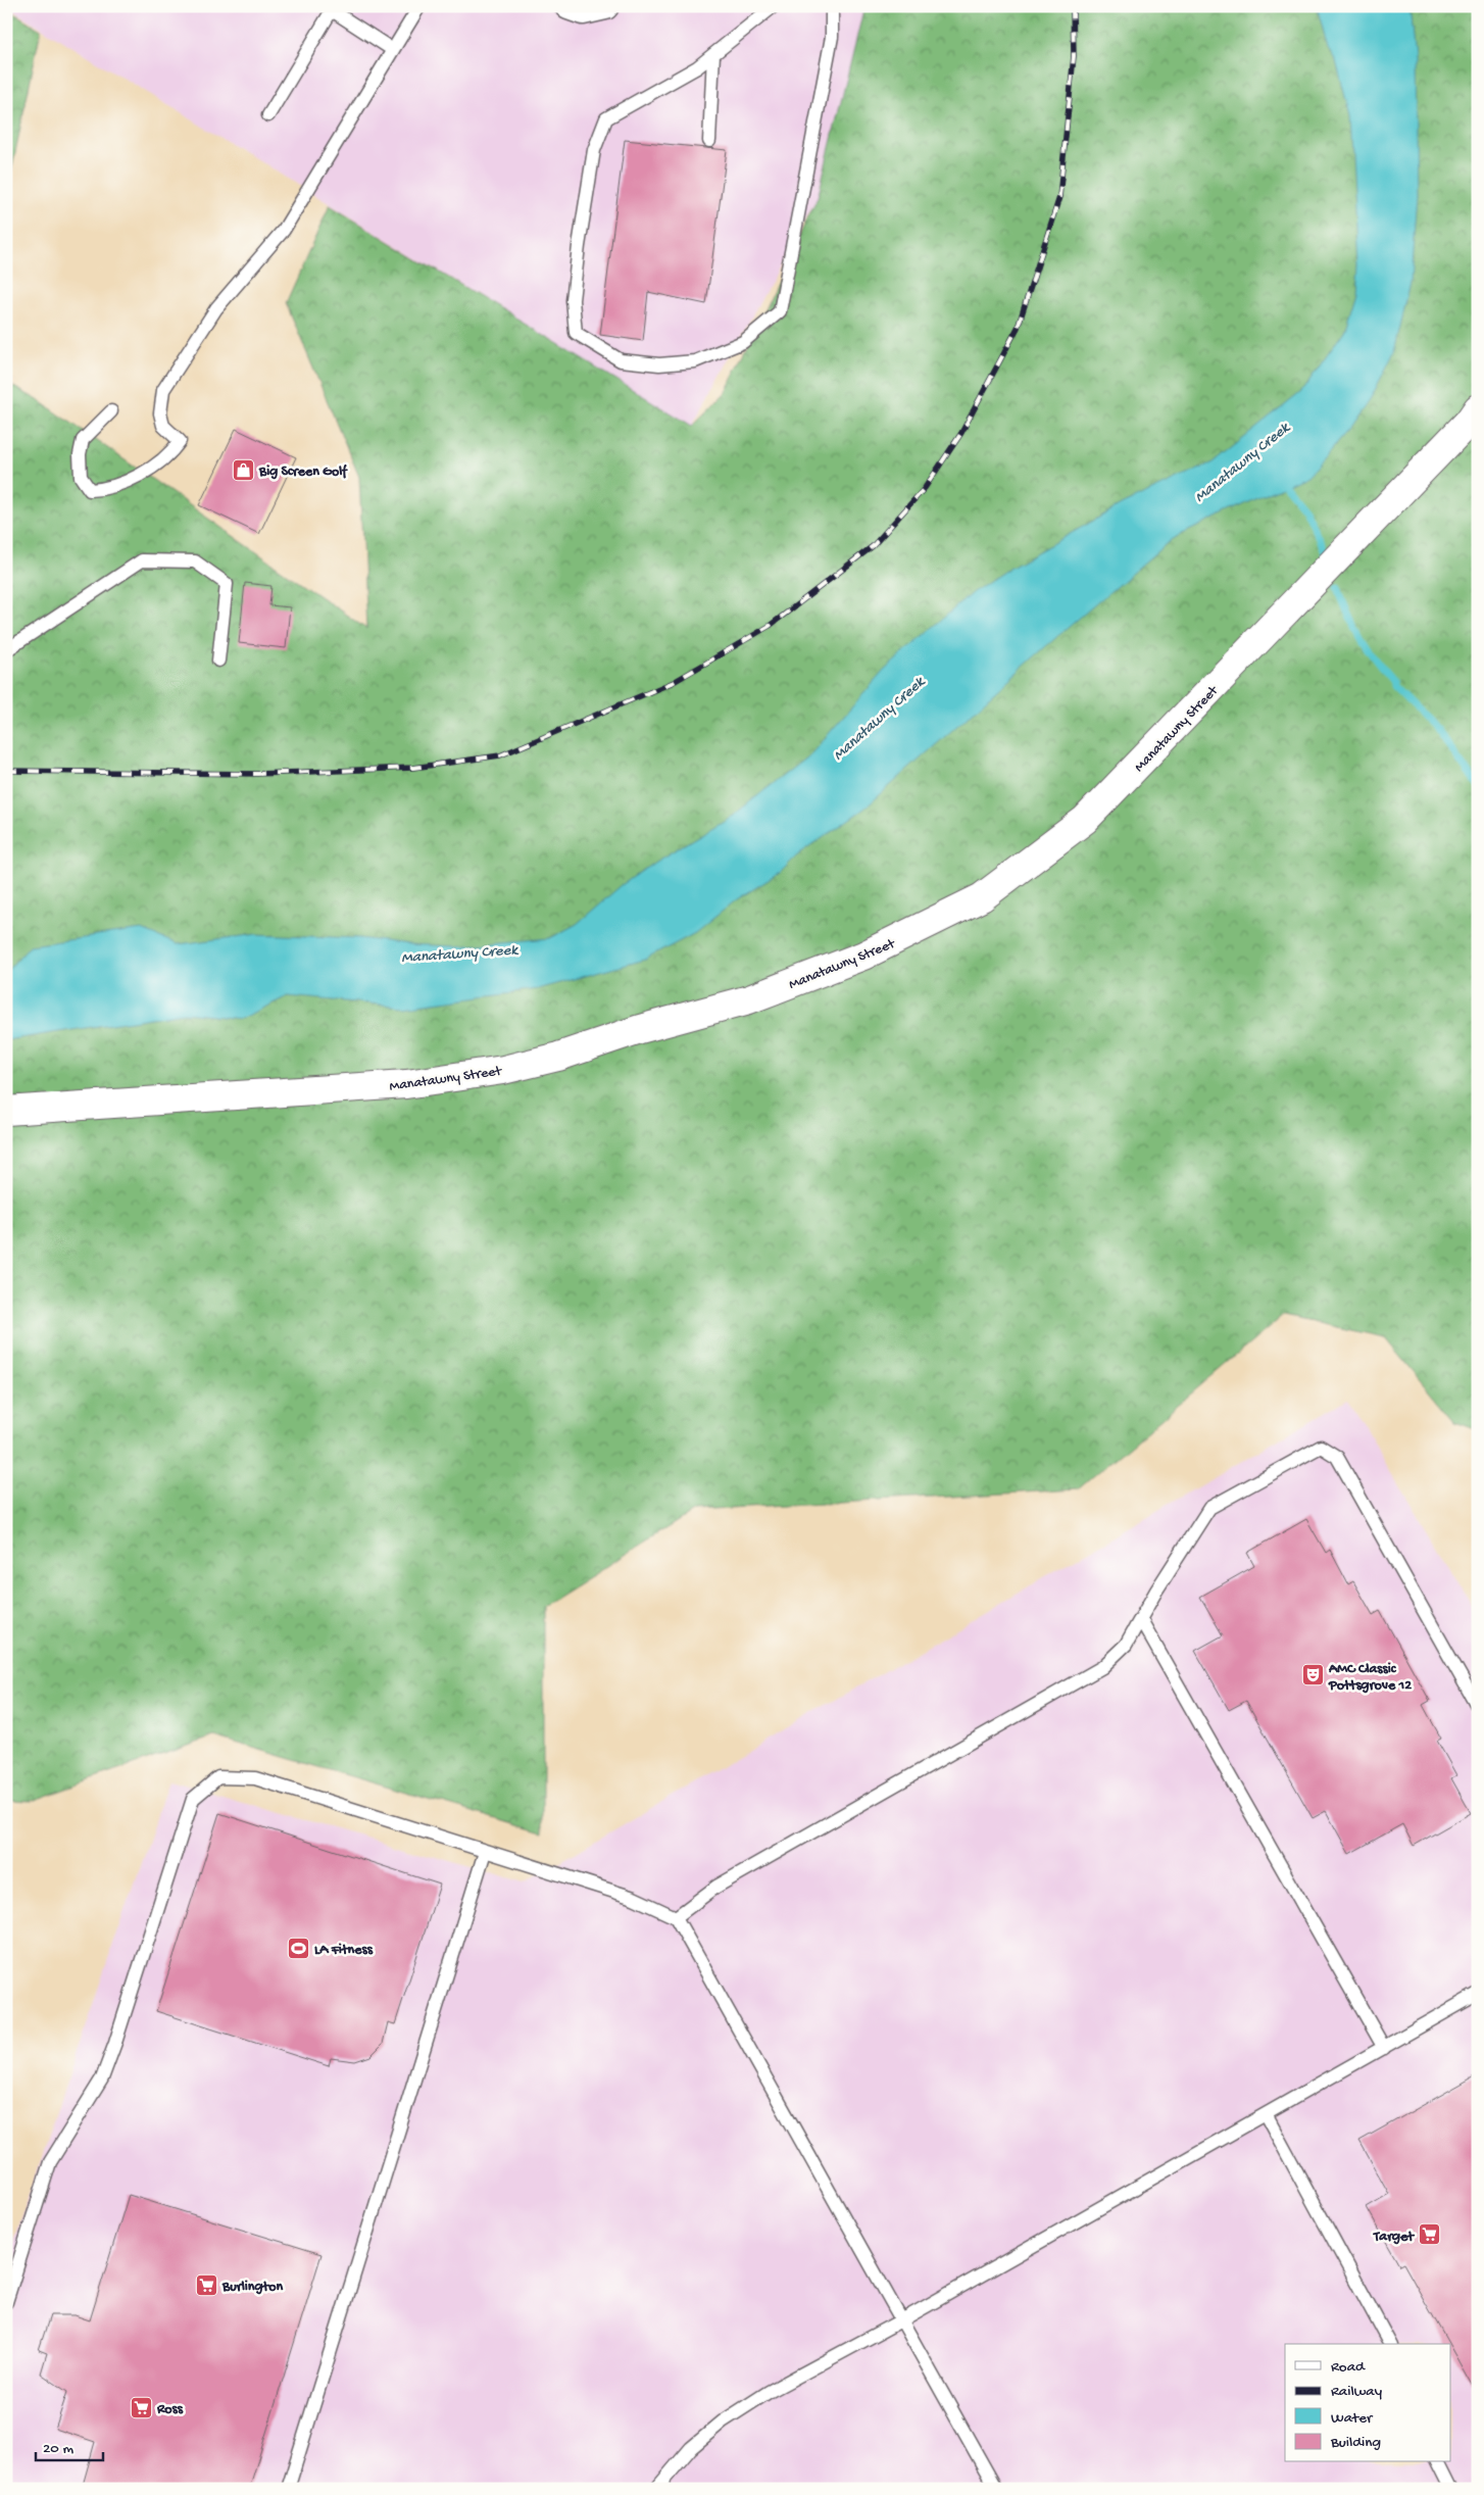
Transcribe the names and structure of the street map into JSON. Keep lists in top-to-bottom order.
{
  "streets": {
    "street": ["Manatawny Street"]
  },
  "water": ["Manatawny Creek"],
  "places": {
    "shop": ["Big Screen Golf"],
    "theatre": ["AMC Classic Pottsgrove 12"],
    "sports": ["LA Fitness"],
    "supermarket": ["Target", "Burlington", "Ross"]
  },
  "legend": [
    "Road",
    "Railway",
    "Water",
    "Building"
  ],
  "scale_bar": "20 m"
}
